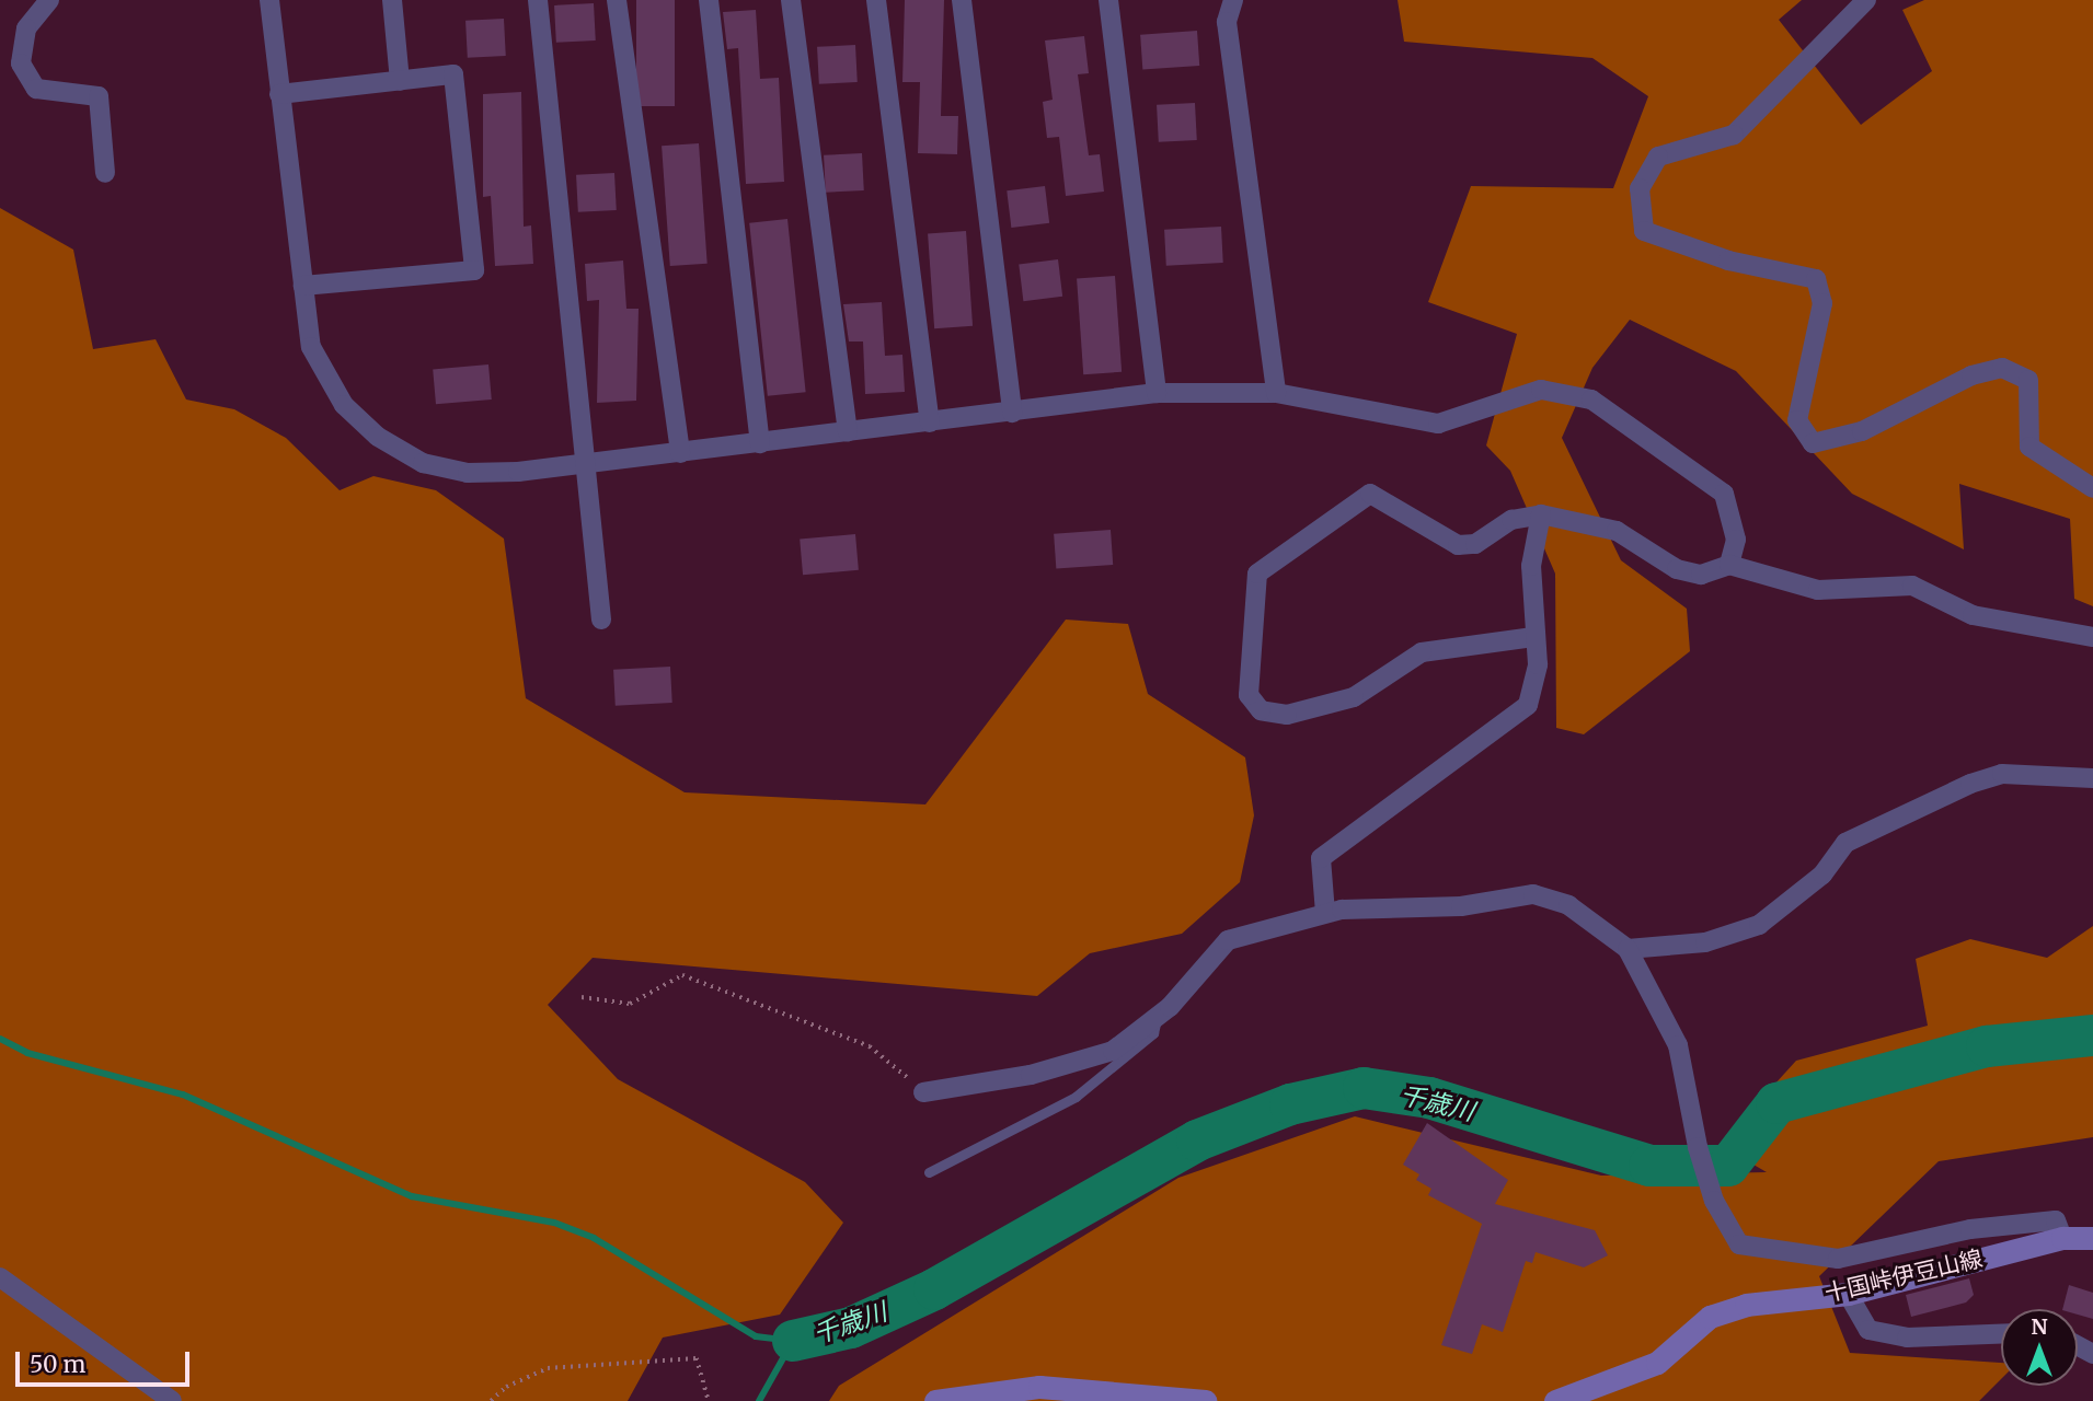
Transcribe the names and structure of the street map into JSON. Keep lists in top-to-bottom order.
{
  "streets": {
    "main road": ["十国峠伊豆山線"]
  },
  "water": ["千歳川"],
  "scale_bar": "50 m",
  "north": "top"
}
